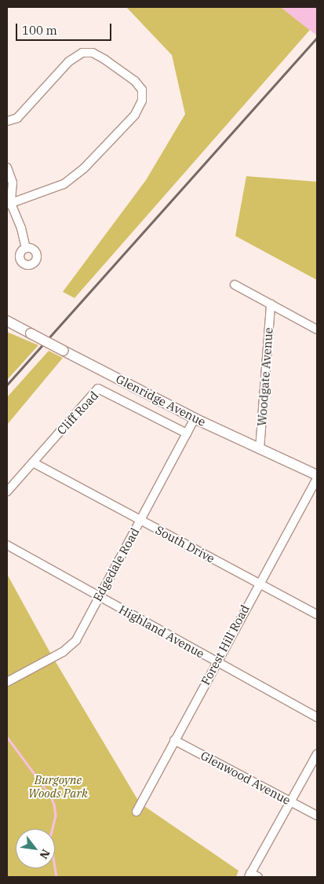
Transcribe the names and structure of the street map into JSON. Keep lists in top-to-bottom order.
{
  "streets": {
    "main road": ["Glenridge Avenue"],
    "street": [
      "Woodgate Avenue",
      "Cliff Road",
      "South Drive",
      "Edgedale Road",
      "Highland Avenue",
      "Forest Hill Road",
      "Glenwood Avenue"
    ]
  },
  "crossings": [
    ["Woodgate Avenue", "Glenridge Avenue"],
    ["Glenridge Avenue", "Edgedale Road"],
    ["Cliff Road", "South Drive"],
    ["Cliff Road", "Edgedale Road"],
    ["South Drive", "Edgedale Road"],
    ["South Drive", "Forest Hill Road"],
    ["Edgedale Road", "Highland Avenue"],
    ["Highland Avenue", "Forest Hill Road"],
    ["Forest Hill Road", "Glenwood Avenue"]
  ],
  "parks": ["Burgoyne Woods Park"],
  "scale_bar": "100 m",
  "north": "bottom right"
}
